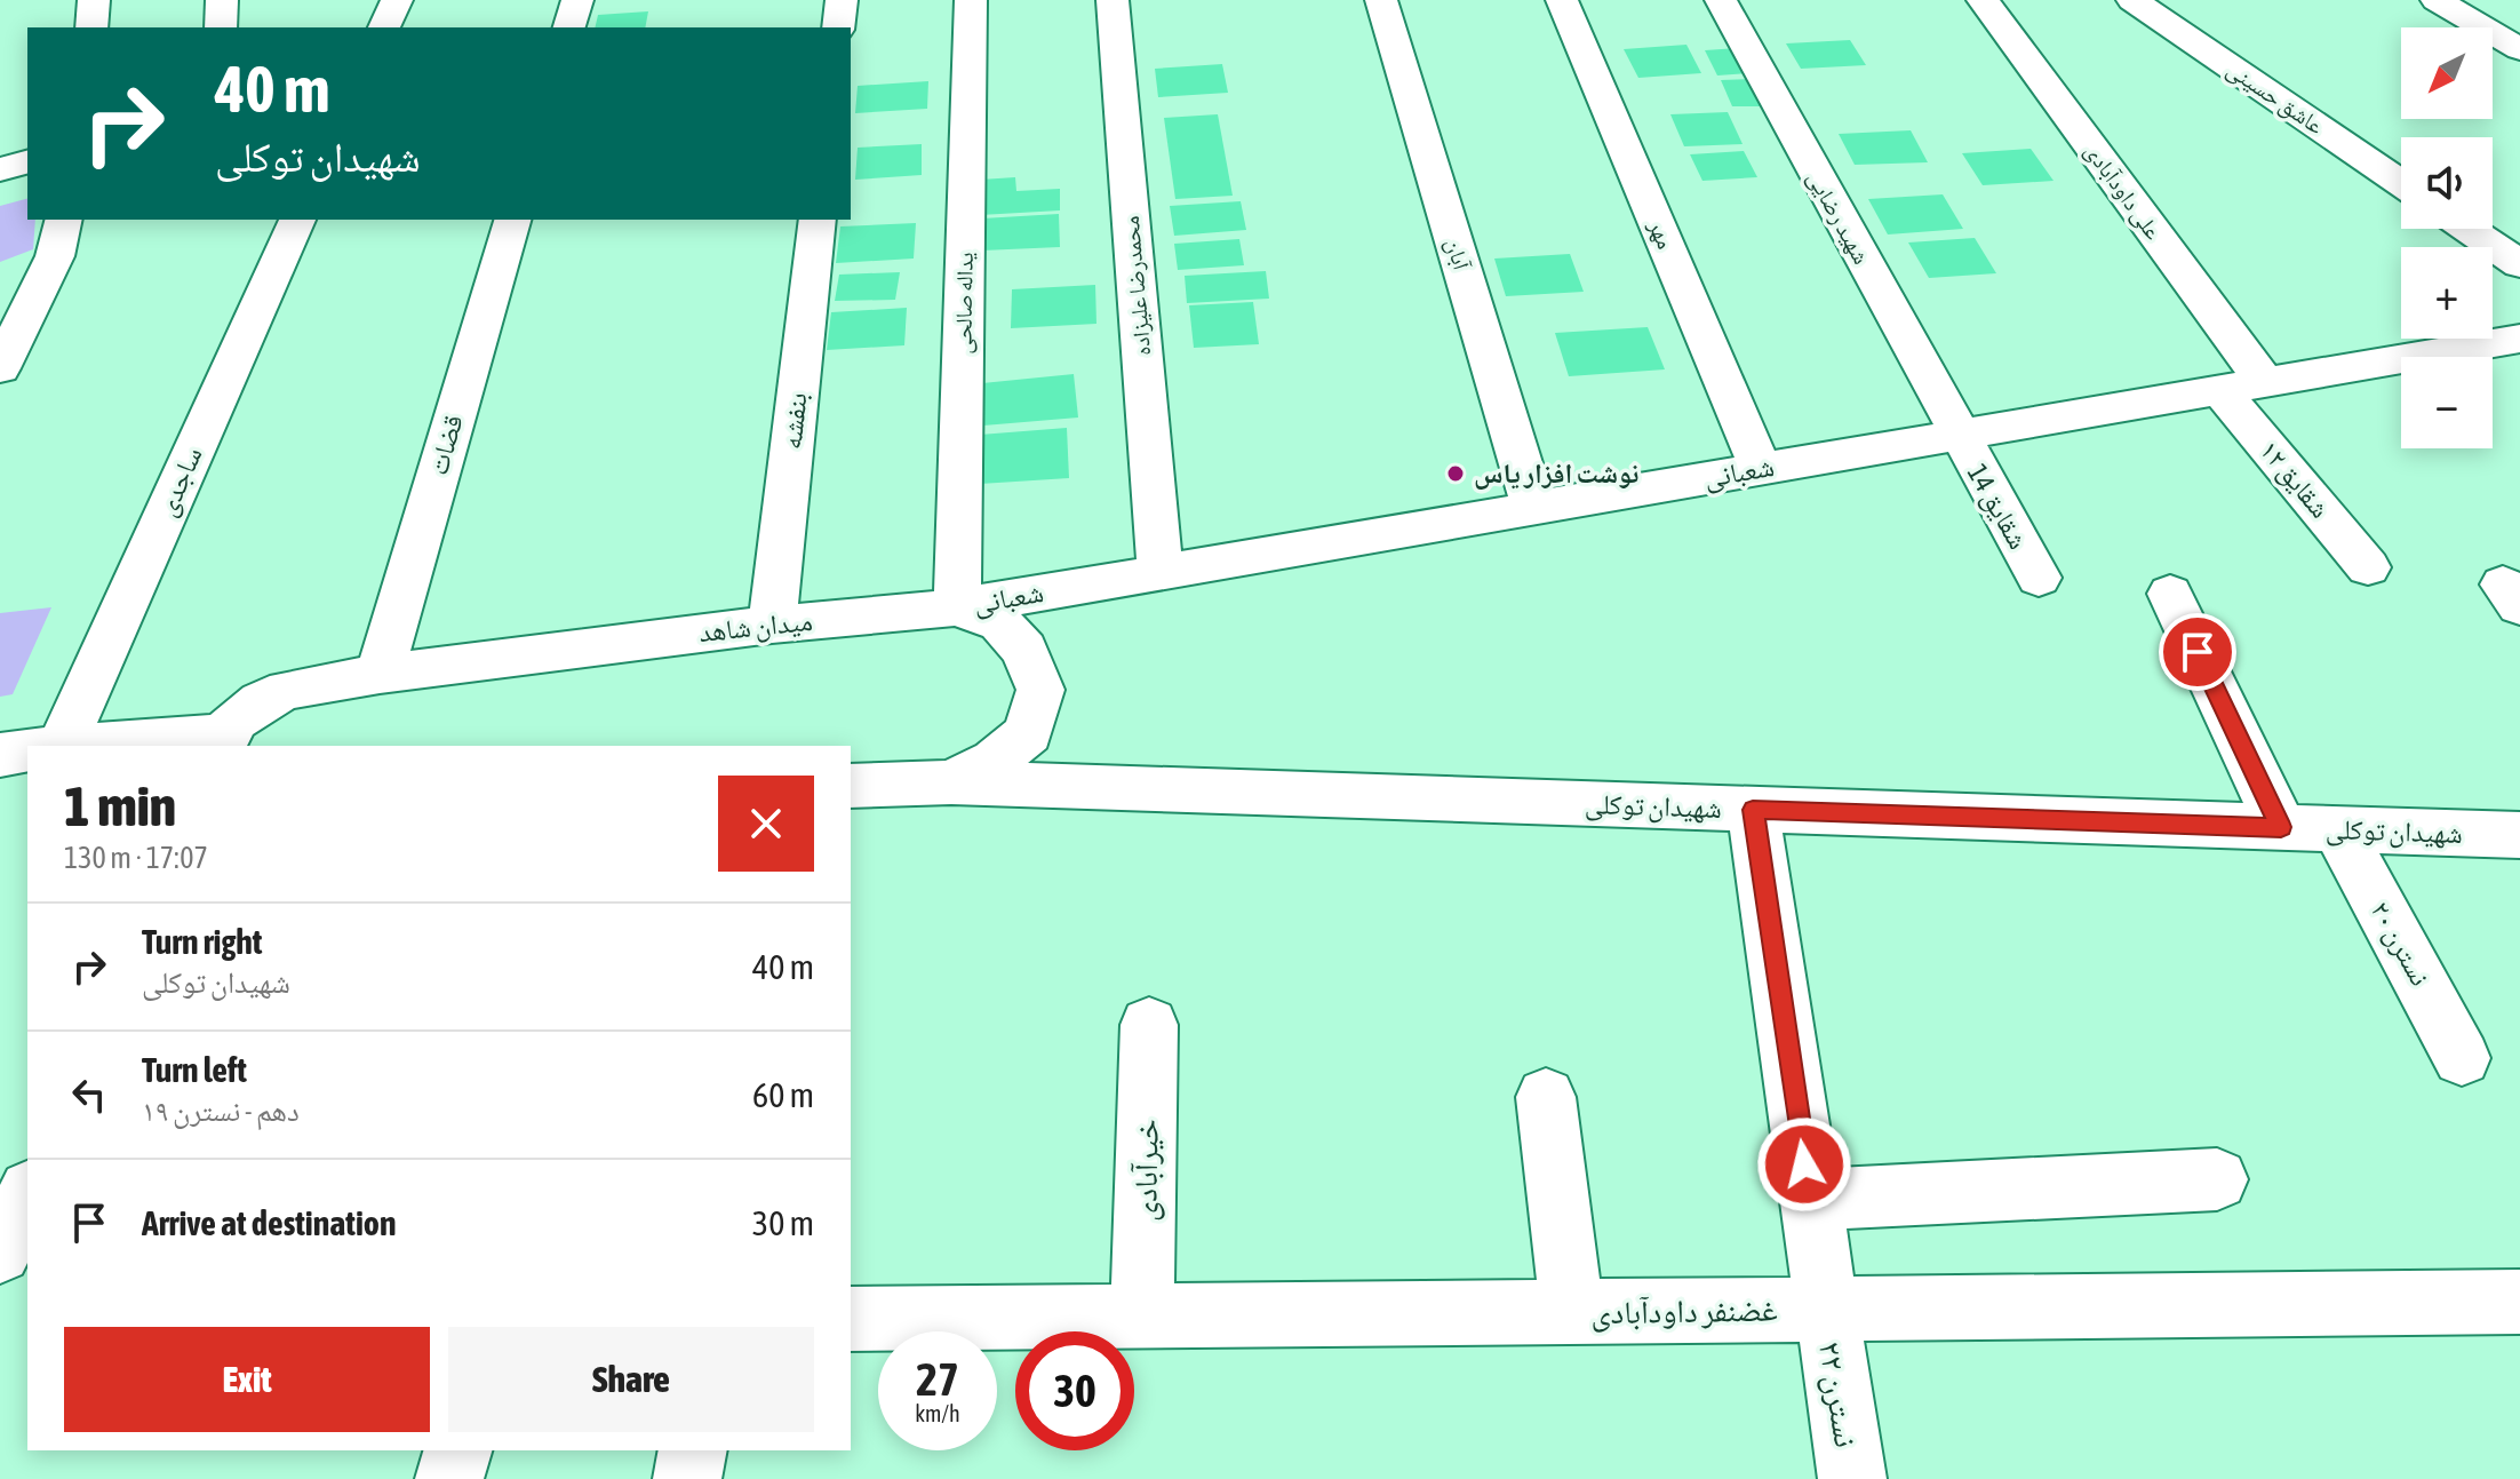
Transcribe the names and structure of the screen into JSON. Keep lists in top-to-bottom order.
{
  "streets": {
    "street": [
      "عاشق حسینی",
      "علی داودآبادی",
      "شهید رضایی",
      "مهر",
      "آبان",
      "محمدرضا علیزاده",
      "یداله صالحی",
      "بنفشه",
      "قضات",
      "شعبانی",
      "شقایق ۱۲",
      "ساجدی",
      "شقایق 14",
      "میدان شاهد",
      "شهیدان توکلی",
      "نسترن ۲۰",
      "خیرآبادی",
      "غضنفر داودآبادی",
      "نسترن ۲۲"
    ]
  },
  "crossings": [
    ["علی داودآبادی", "شعبانی"],
    ["شهید رضایی", "شعبانی"],
    ["شهید رضایی", "شقایق 14"],
    ["مهر", "شعبانی"],
    ["آبان", "شعبانی"],
    ["محمدرضا علیزاده", "شعبانی"],
    ["یداله صالحی", "شعبانی"],
    ["یداله صالحی", "میدان شاهد"],
    ["بنفشه", "میدان شاهد"],
    ["قضات", "میدان شاهد"],
    ["شعبانی", "شقایق ۱۲"],
    ["شعبانی", "شقایق 14"],
    ["شعبانی", "میدان شاهد"],
    ["میدان شاهد", "شهیدان توکلی"],
    ["شهیدان توکلی", "نسترن ۲۰"],
    ["شهیدان توکلی", "نسترن ۲۲"],
    ["خیرآبادی", "غضنفر داودآبادی"],
    ["غضنفر داودآبادی", "نسترن ۲۲"]
  ],
  "places": ["نوشت افزار یاس"],
  "north": "bottom left",
  "page": {
    "map_buttons": ["+", "−"],
    "turn": ["40 m", "شهیدان توکلی"],
    "heading": ["1 min", "130 m · 17:07"],
    "list": [
      {
        "name": "Turn right",
        "note": "شهیدان توکلی",
        "value": "40 m"
      },
      {
        "name": "Turn left",
        "note": "دهم - نسترن ۱۹",
        "value": "60 m"
      },
      {
        "name": "Arrive at destination",
        "value": "30 m"
      }
    ],
    "buttons": ["Exit", "Share"],
    "speed": "27 km/h",
    "limit": "30"
  }
}
